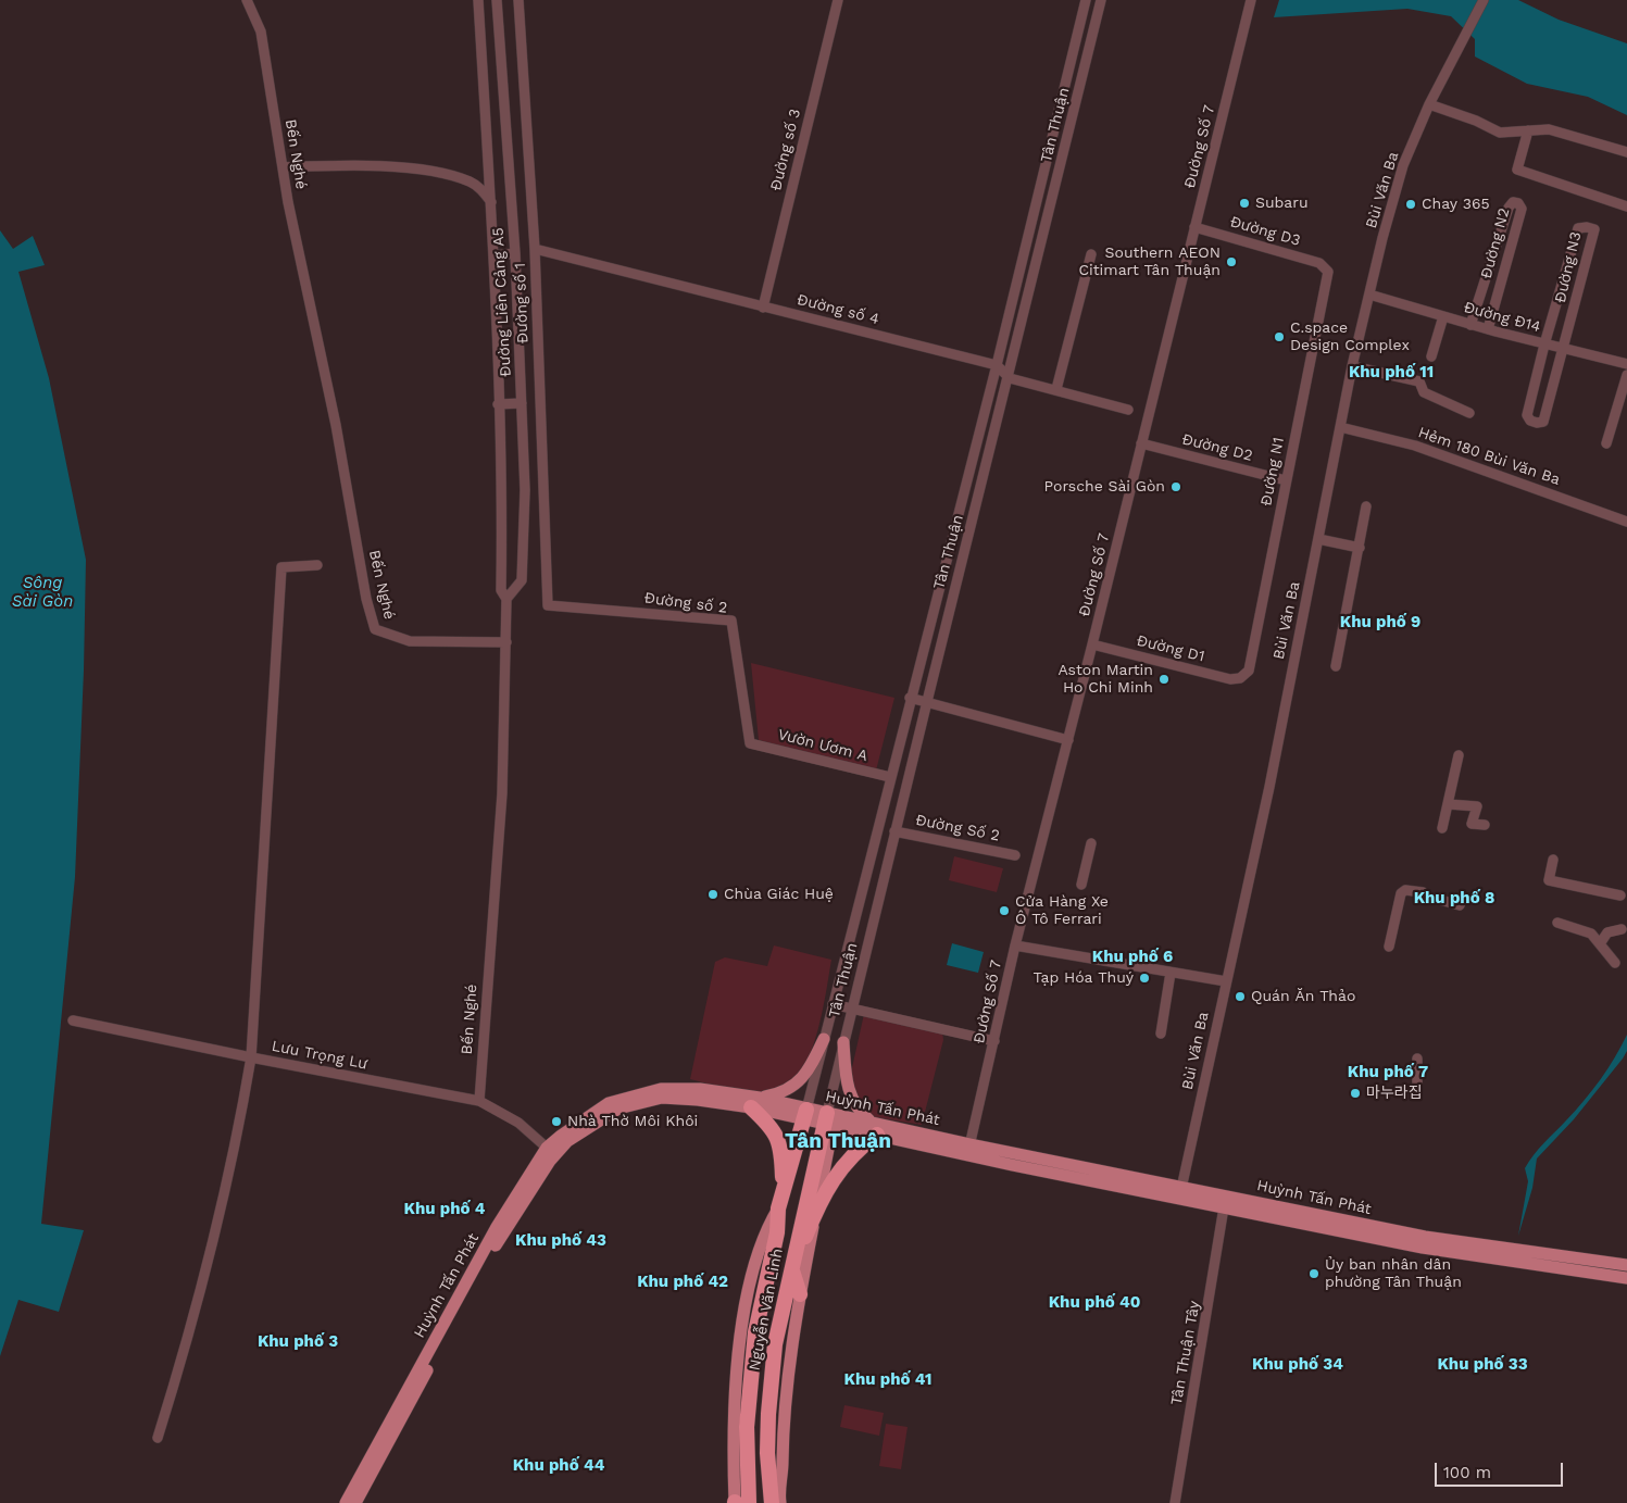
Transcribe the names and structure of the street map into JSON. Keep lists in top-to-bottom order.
{
  "streets": {
    "highway": ["Nguyễn Văn Linh"],
    "main road": ["Huỳnh Tấn Phát"],
    "street": [
      "Tân Thuận",
      "Đường Số 7",
      "Đường số 3",
      "Bến Nghé",
      "Bùi Văn Ba",
      "Đường D3",
      "Đường N2",
      "Đường N3",
      "Đường Liên Cảng A5",
      "Đường số 1",
      "Đường số 4",
      "Đường Đ14",
      "Đường D2",
      "Hẻm 180 Bùi Văn Ba",
      "Đường N1",
      "Đường số 2",
      "Đường D1",
      "Vườn Ươm A",
      "Đường Số 2",
      "Lưu Trọng Lư",
      "Tân Thuận Tây"
    ]
  },
  "crossings": [
    ["Tân Thuận", "Đường số 4"],
    ["Tân Thuận", "Vườn Ươm A"],
    ["Tân Thuận", "Đường Số 2"],
    ["Tân Thuận", "Huỳnh Tấn Phát"],
    ["Tân Thuận", "Nguyễn Văn Linh"],
    ["Đường Số 7", "Đường D3"],
    ["Đường Số 7", "Đường D2"],
    ["Đường Số 7", "Đường D1"],
    ["Đường Số 7", "Huỳnh Tấn Phát"],
    ["Đường số 3", "Đường số 4"],
    ["Bến Nghé", "Đường Liên Cảng A5"],
    ["Bến Nghé", "Lưu Trọng Lư"],
    ["Bùi Văn Ba", "Đường Đ14"],
    ["Bùi Văn Ba", "Hẻm 180 Bùi Văn Ba"],
    ["Bùi Văn Ba", "Huỳnh Tấn Phát"],
    ["Đường D3", "Đường N1"],
    ["Đường N2", "Đường Đ14"],
    ["Đường N3", "Đường Đ14"],
    ["Đường số 1", "Đường số 4"],
    ["Đường số 1", "Đường số 2"],
    ["Đường D2", "Đường N1"],
    ["Đường N1", "Đường D1"],
    ["Đường số 2", "Vườn Ươm A"],
    ["Lưu Trọng Lư", "Huỳnh Tấn Phát"],
    ["Huỳnh Tấn Phát", "Nguyễn Văn Linh"],
    ["Huỳnh Tấn Phát", "Tân Thuận Tây"]
  ],
  "districts": [
    "Khu phố 11",
    "Khu phố 9",
    "Khu phố 8",
    "Khu phố 6",
    "Khu phố 7",
    "Tân Thuận",
    "Khu phố 4",
    "Khu phố 43",
    "Khu phố 42",
    "Khu phố 40",
    "Khu phố 3",
    "Khu phố 34",
    "Khu phố 33",
    "Khu phố 41",
    "Khu phố 44"
  ],
  "water": ["Sông Sài Gòn"],
  "places": [
    "Subaru",
    "Chay 365",
    "Southern AEON Citimart Tân Thuận",
    "C.space Design Complex",
    "Porsche Sài Gòn",
    "Aston Martin Ho Chi Minh",
    "Chùa Giác Huệ",
    "Cửa Hàng Xe Ô Tô Ferrari",
    "Tạp Hóa Thuý",
    "Quán Ăn Thảo",
    "마누라집",
    "Nhà Thờ Môi Khôi",
    "Ủy ban nhân dân phường Tân Thuận"
  ],
  "scale_bar": "100 m"
}
